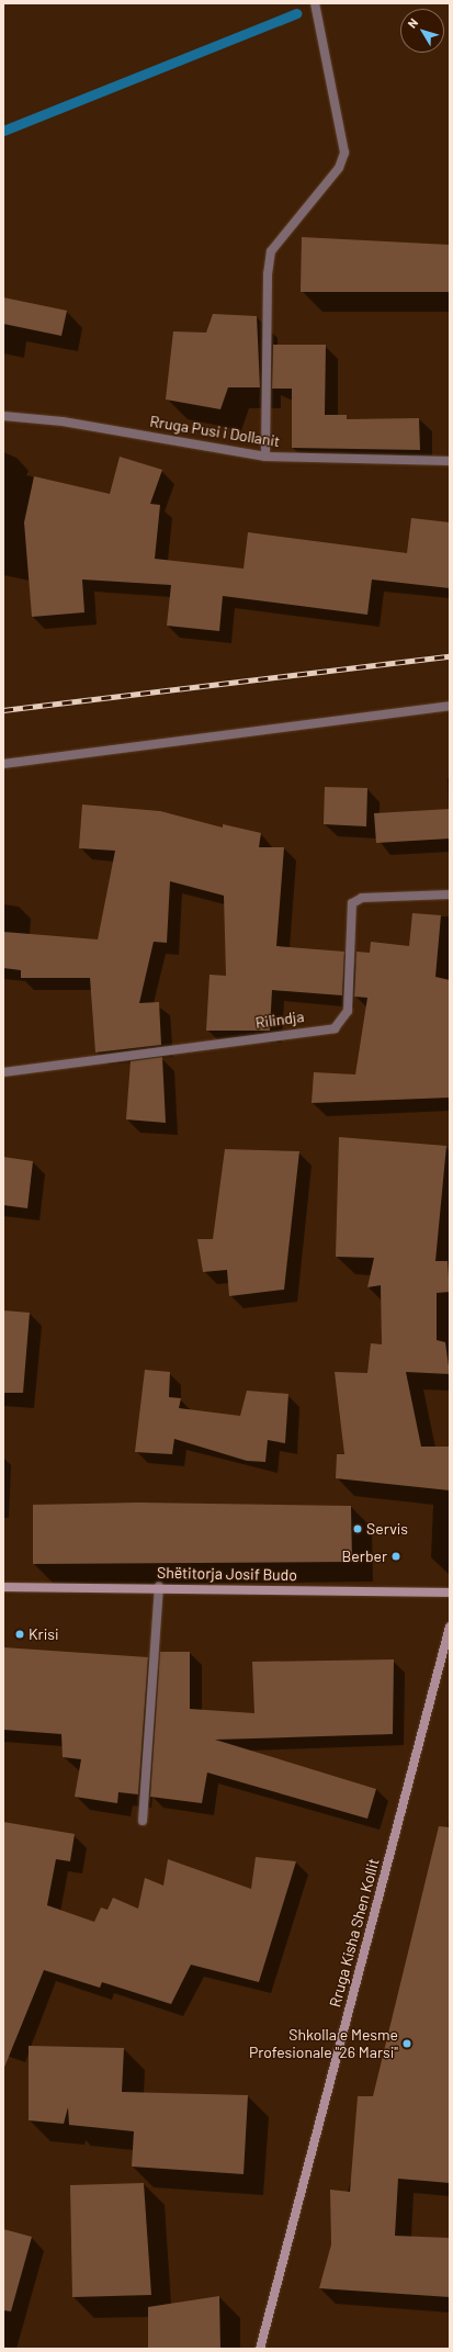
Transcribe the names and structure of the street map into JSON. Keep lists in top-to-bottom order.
{
  "streets": {
    "street": [
      "Rruga Pusi i Dollanit",
      "Rilindja",
      "Shëtitorja Josif Budo",
      "Rruga Kisha Shen Kollit"
    ]
  },
  "places": [
    "Servis",
    "Berber",
    "Krisi",
    "Shkolla e Mesme Profesionale \"26 Marsi\""
  ],
  "north": "top left"
}
